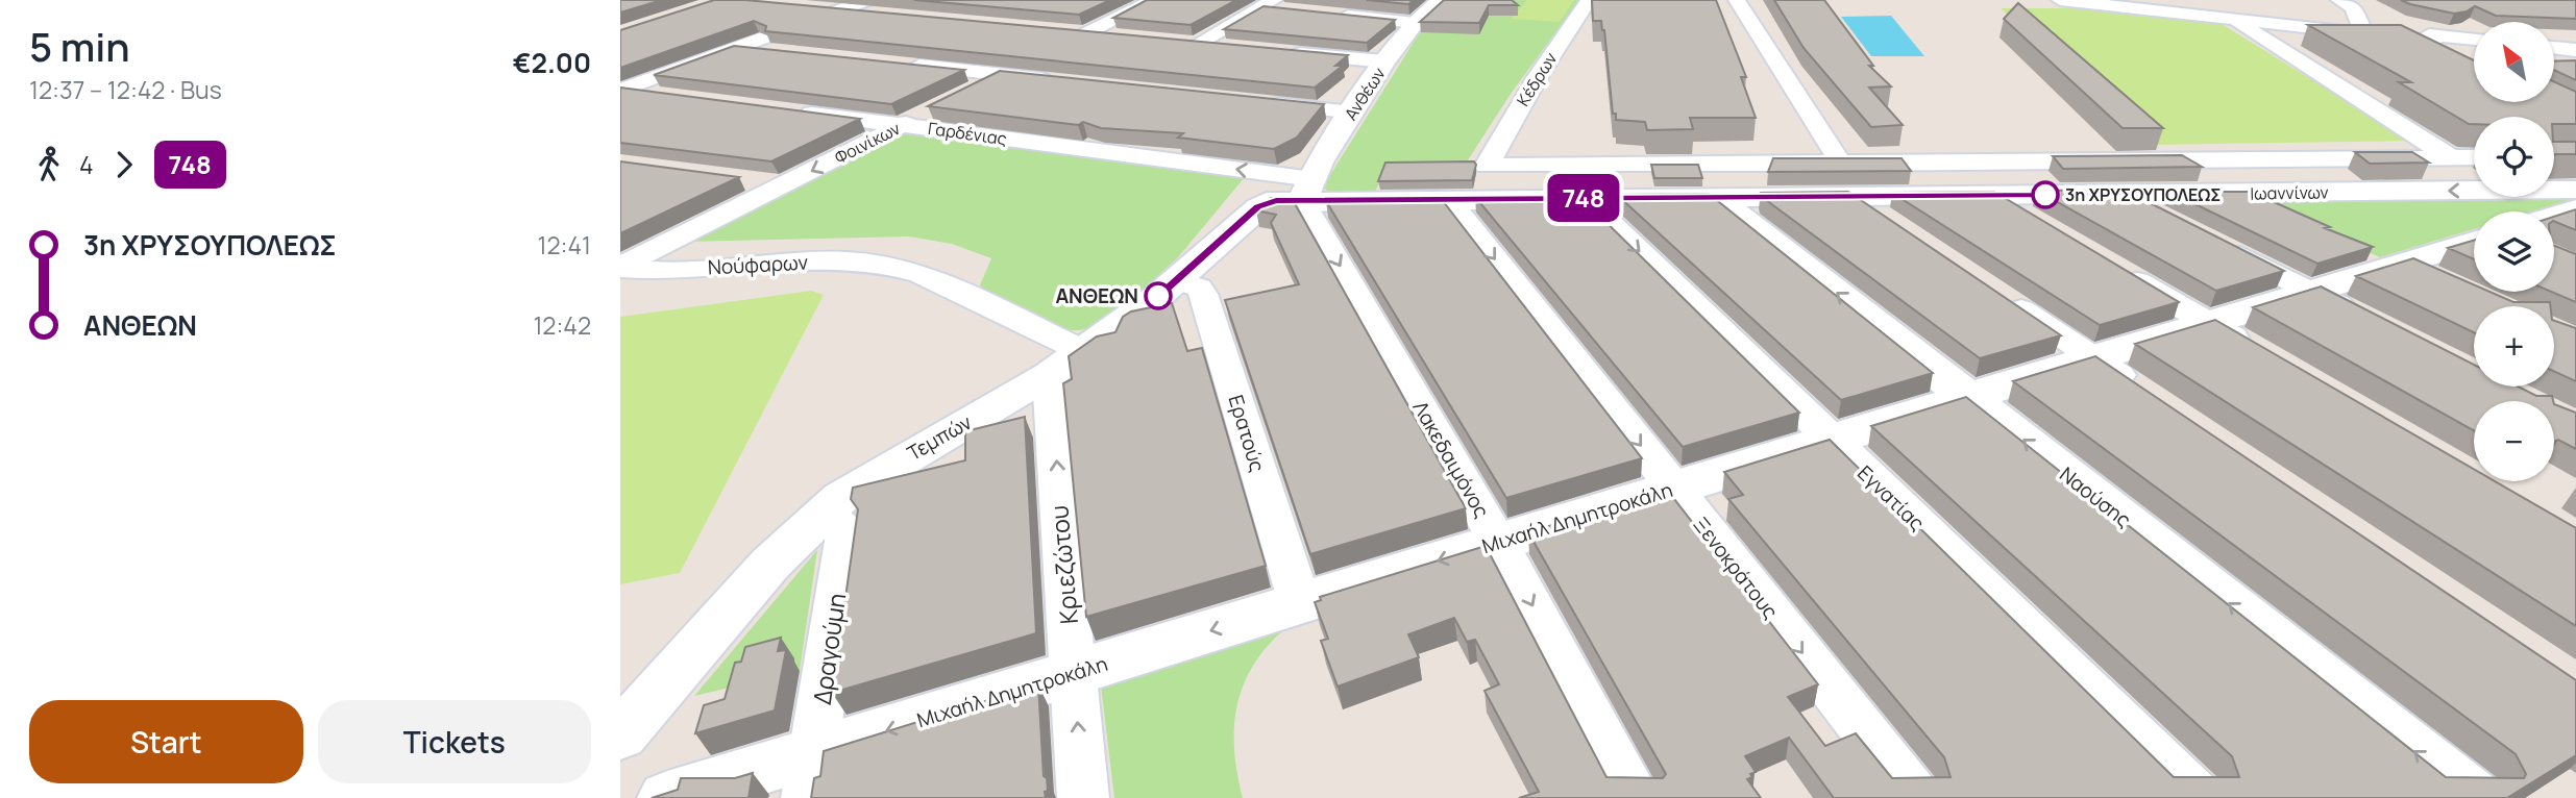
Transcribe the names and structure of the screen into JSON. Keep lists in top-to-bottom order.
{
  "streets": {
    "street": [
      "Κέδρων",
      "Ανθέων",
      "Γαρδένιας",
      "Φοινίκων",
      "Ιωαννίνων",
      "Νούφαρων",
      "Ερατούς",
      "Τεμπών",
      "Λακεδαιμόνος",
      "Ναούσης",
      "Εγνατίας",
      "Μιχαήλ Δημητροκάλη",
      "Κριεζώτου",
      "Ξενοκράτους",
      "Δραγούμη"
    ]
  },
  "crossings": [
    ["Κέδρων", "Ιωαννίνων"],
    ["Ανθέων", "Γαρδένιας"],
    ["Ανθέων", "Ιωαννίνων"],
    ["Ανθέων", "Τεμπών"],
    ["Ανθέων", "Λακεδαιμόνος"],
    ["Γαρδένιας", "Φοινίκων"],
    ["Γαρδένιας", "Ιωαννίνων"],
    ["Γαρδένιας", "Τεμπών"],
    ["Γαρδένιας", "Λακεδαιμόνος"],
    ["Φοινίκων", "Νούφαρων"],
    ["Ιωαννίνων", "Τεμπών"],
    ["Ιωαννίνων", "Λακεδαιμόνος"],
    ["Ιωαννίνων", "Ναούσης"],
    ["Ιωαννίνων", "Εγνατίας"],
    ["Ιωαννίνων", "Ξενοκράτους"],
    ["Νούφαρων", "Τεμπών"],
    ["Νούφαρων", "Κριεζώτου"],
    ["Ερατούς", "Τεμπών"],
    ["Ερατούς", "Μιχαήλ Δημητροκάλη"],
    ["Τεμπών", "Λακεδαιμόνος"],
    ["Τεμπών", "Κριεζώτου"],
    ["Τεμπών", "Δραγούμη"],
    ["Λακεδαιμόνος", "Μιχαήλ Δημητροκάλη"],
    ["Ναούσης", "Μιχαήλ Δημητροκάλη"],
    ["Εγνατίας", "Μιχαήλ Δημητροκάλη"],
    ["Μιχαήλ Δημητροκάλη", "Κριεζώτου"],
    ["Μιχαήλ Δημητροκάλη", "Ξενοκράτους"],
    ["Μιχαήλ Δημητροκάλη", "Δραγούμη"]
  ],
  "one_way": [
    "Λακεδαιμόνος",
    "Μιχαήλ Δημητροκάλη",
    "Κριεζώτου",
    "Ξενοκράτους"
  ],
  "places": ["3η ΧΡΥΣΟΥΠΟΛΕΩΣ", "ΑΝΘΕΩΝ"],
  "lines": ["bus line 748"],
  "north": "top left",
  "page": {
    "heading": ["5 min", "12:37 – 12:42 · Bus", "€2.00"],
    "on_map": "748",
    "map_buttons": ["+", "−"],
    "legs": ["4", "748"],
    "list": [
      {
        "name": "3η ΧΡΥΣΟΥΠΟΛΕΩΣ",
        "value": "12:41"
      },
      {
        "name": "ΑΝΘΕΩΝ",
        "value": "12:42"
      }
    ],
    "buttons": ["Start", "Tickets"]
  }
}
